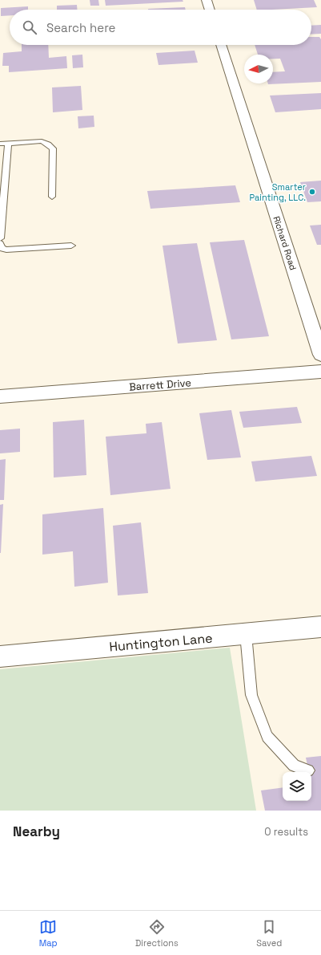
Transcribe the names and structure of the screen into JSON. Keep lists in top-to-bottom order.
{
  "streets": {
    "street": ["Richard Road", "Barrett Drive", "Huntington Lane"]
  },
  "places": ["Smarter Painting, LLC."],
  "north": "left",
  "page": {
    "search": "Search here",
    "heading": ["Nearby", "0 results"],
    "nav": ["Map", "Directions", "Saved"]
  }
}
